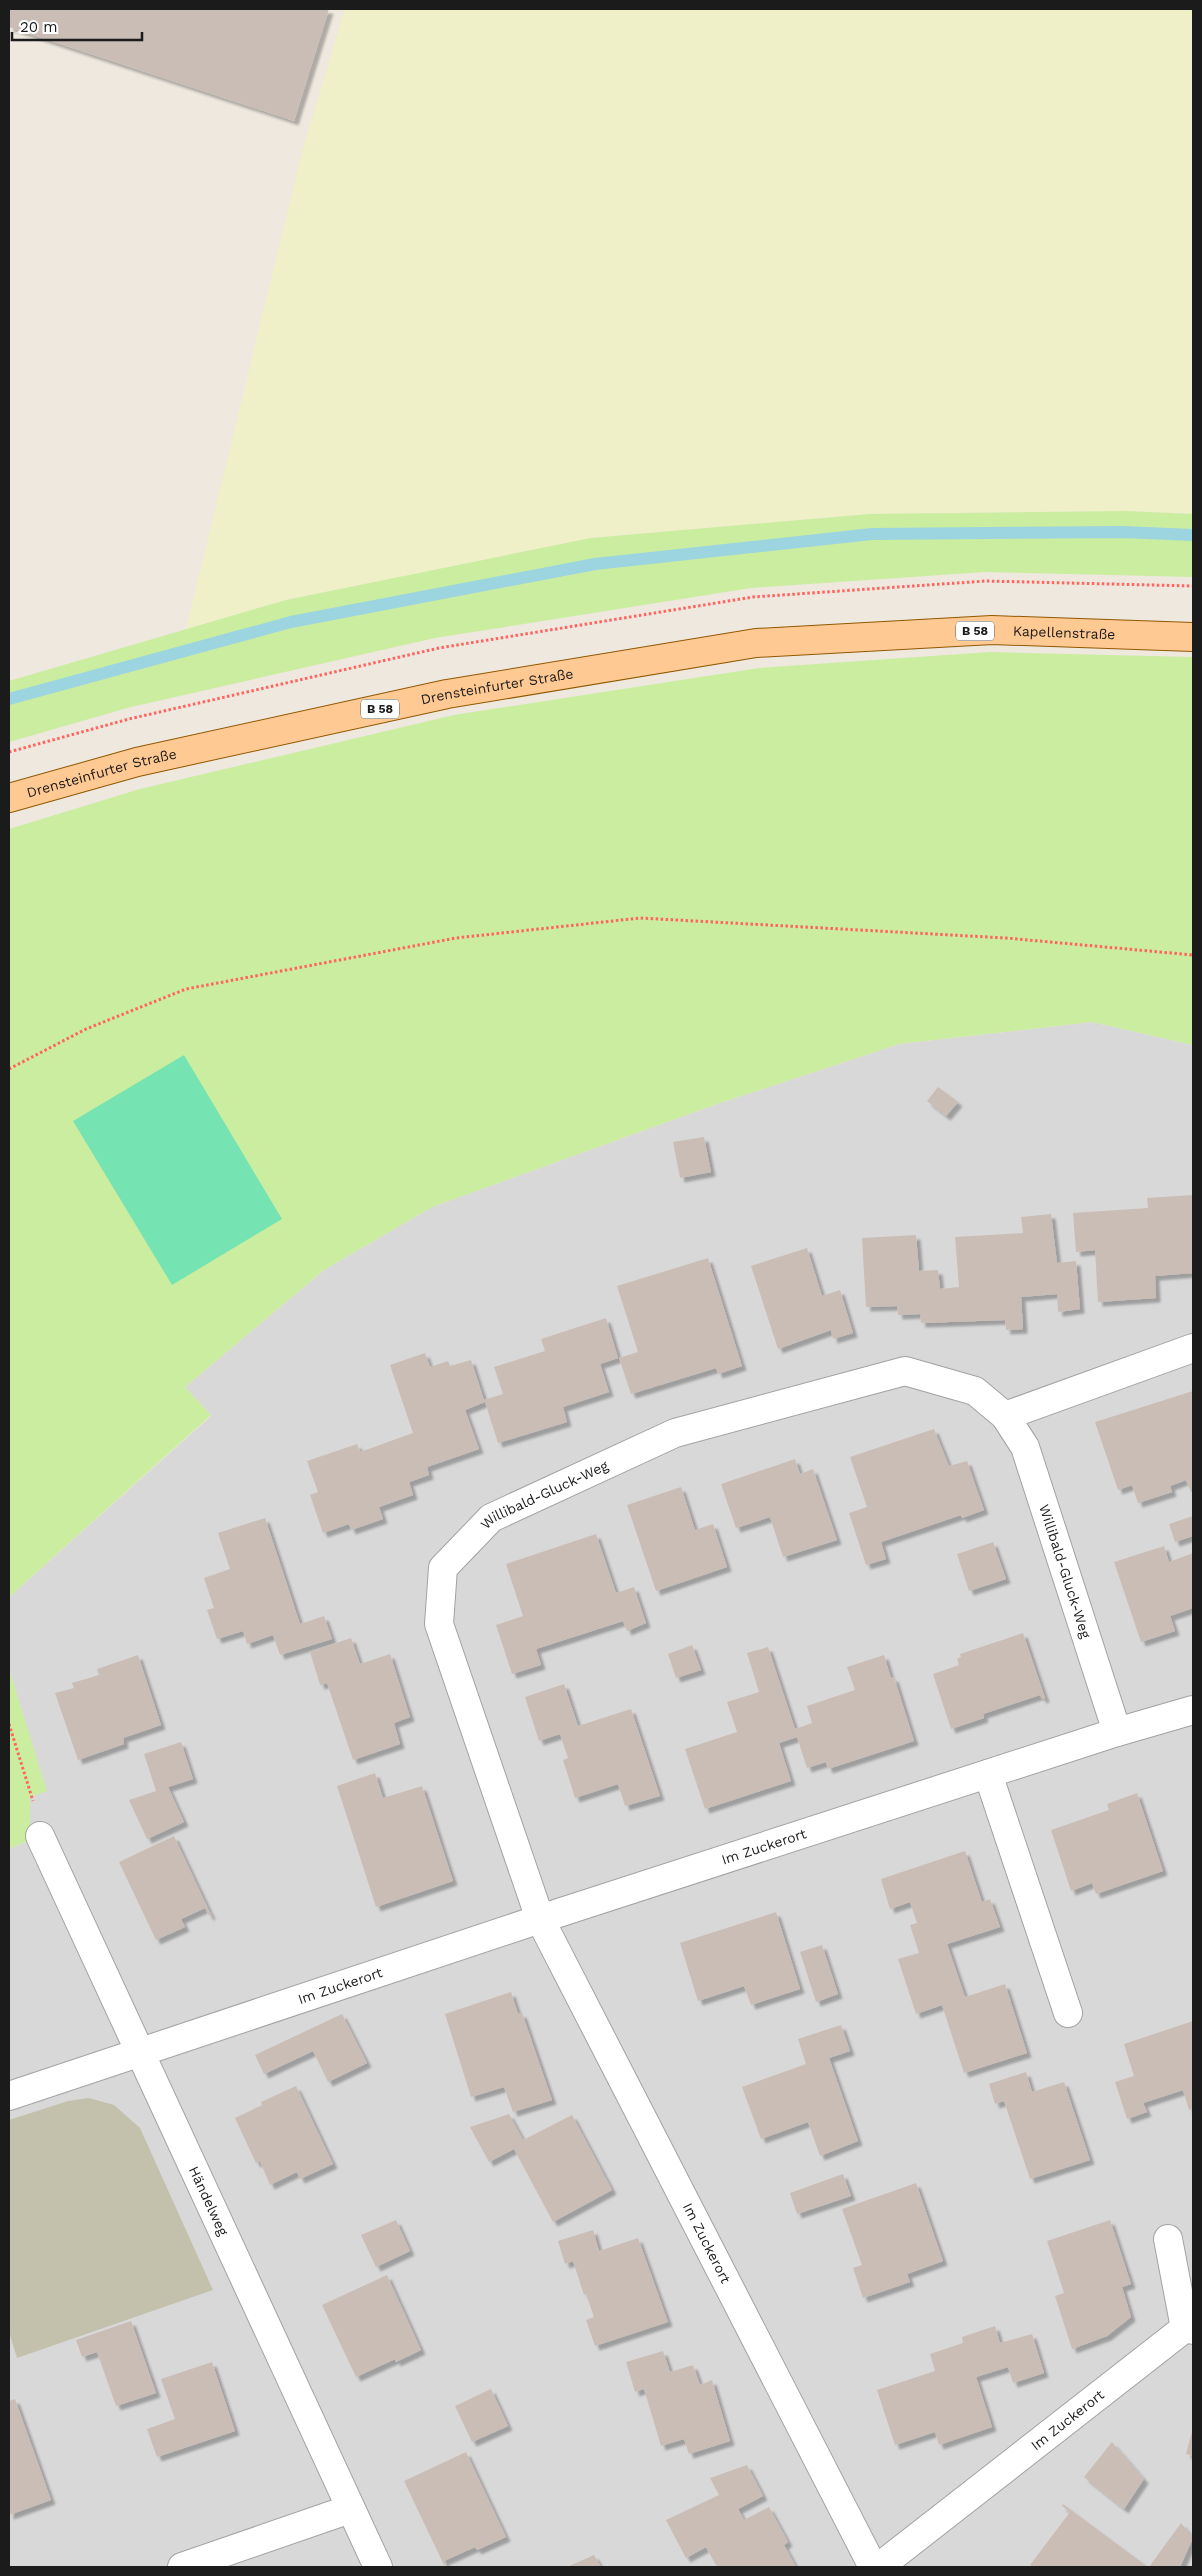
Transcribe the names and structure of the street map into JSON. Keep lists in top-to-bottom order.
{
  "streets": {
    "main road": ["B 58", "Kapellenstraße", "Drensteinfurter Straße"],
    "street": ["Willibald-Gluck-Weg", "Im Zuckerort", "Händelweg"]
  },
  "crossings": [
    ["Kapellenstraße", "Drensteinfurter Straße"],
    ["Willibald-Gluck-Weg", "Im Zuckerort"],
    ["Im Zuckerort", "Händelweg"]
  ],
  "scale_bar": "20 m"
}
